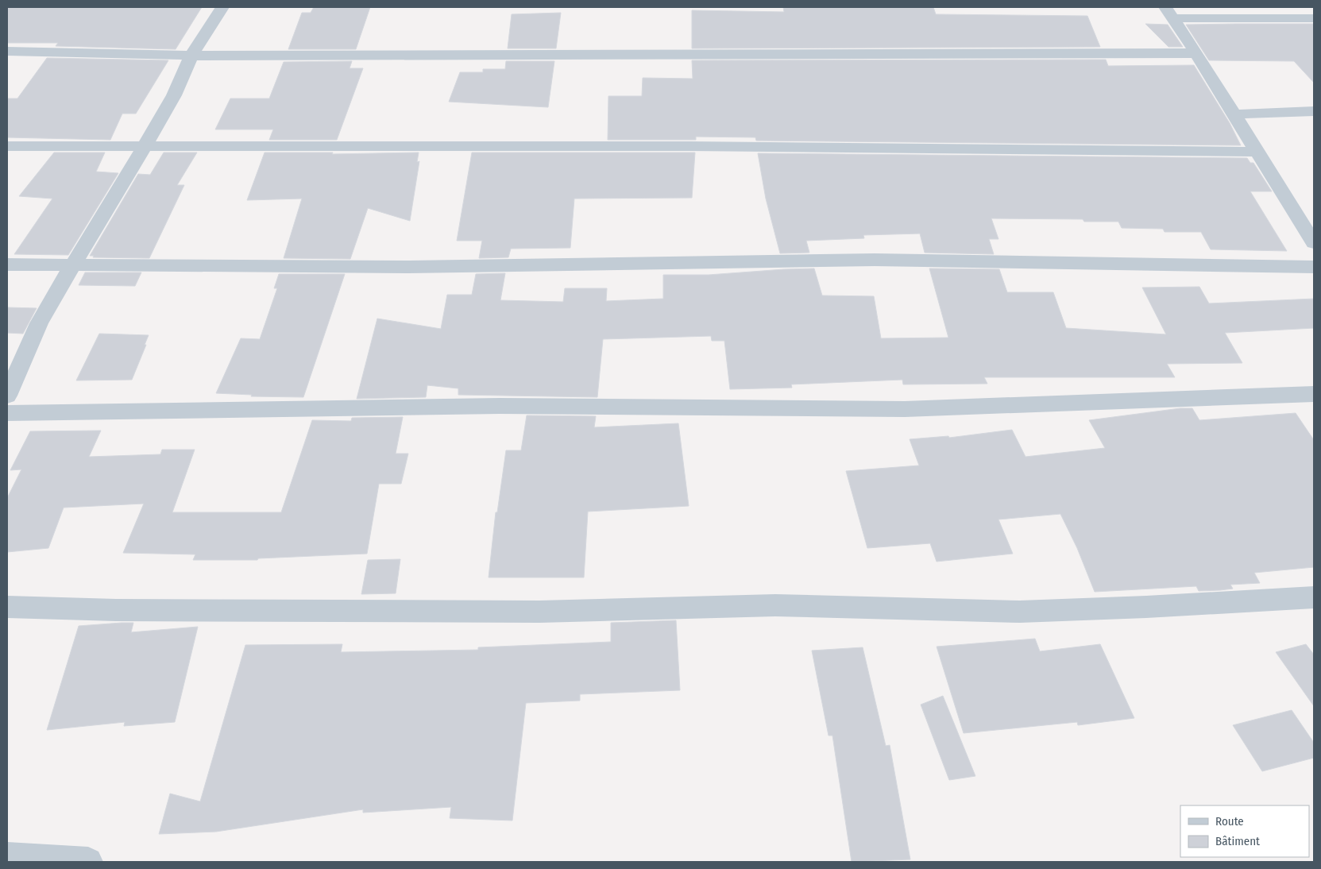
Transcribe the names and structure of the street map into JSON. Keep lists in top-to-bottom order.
{
  "legend": ["Route", "Bâtiment"]
}
